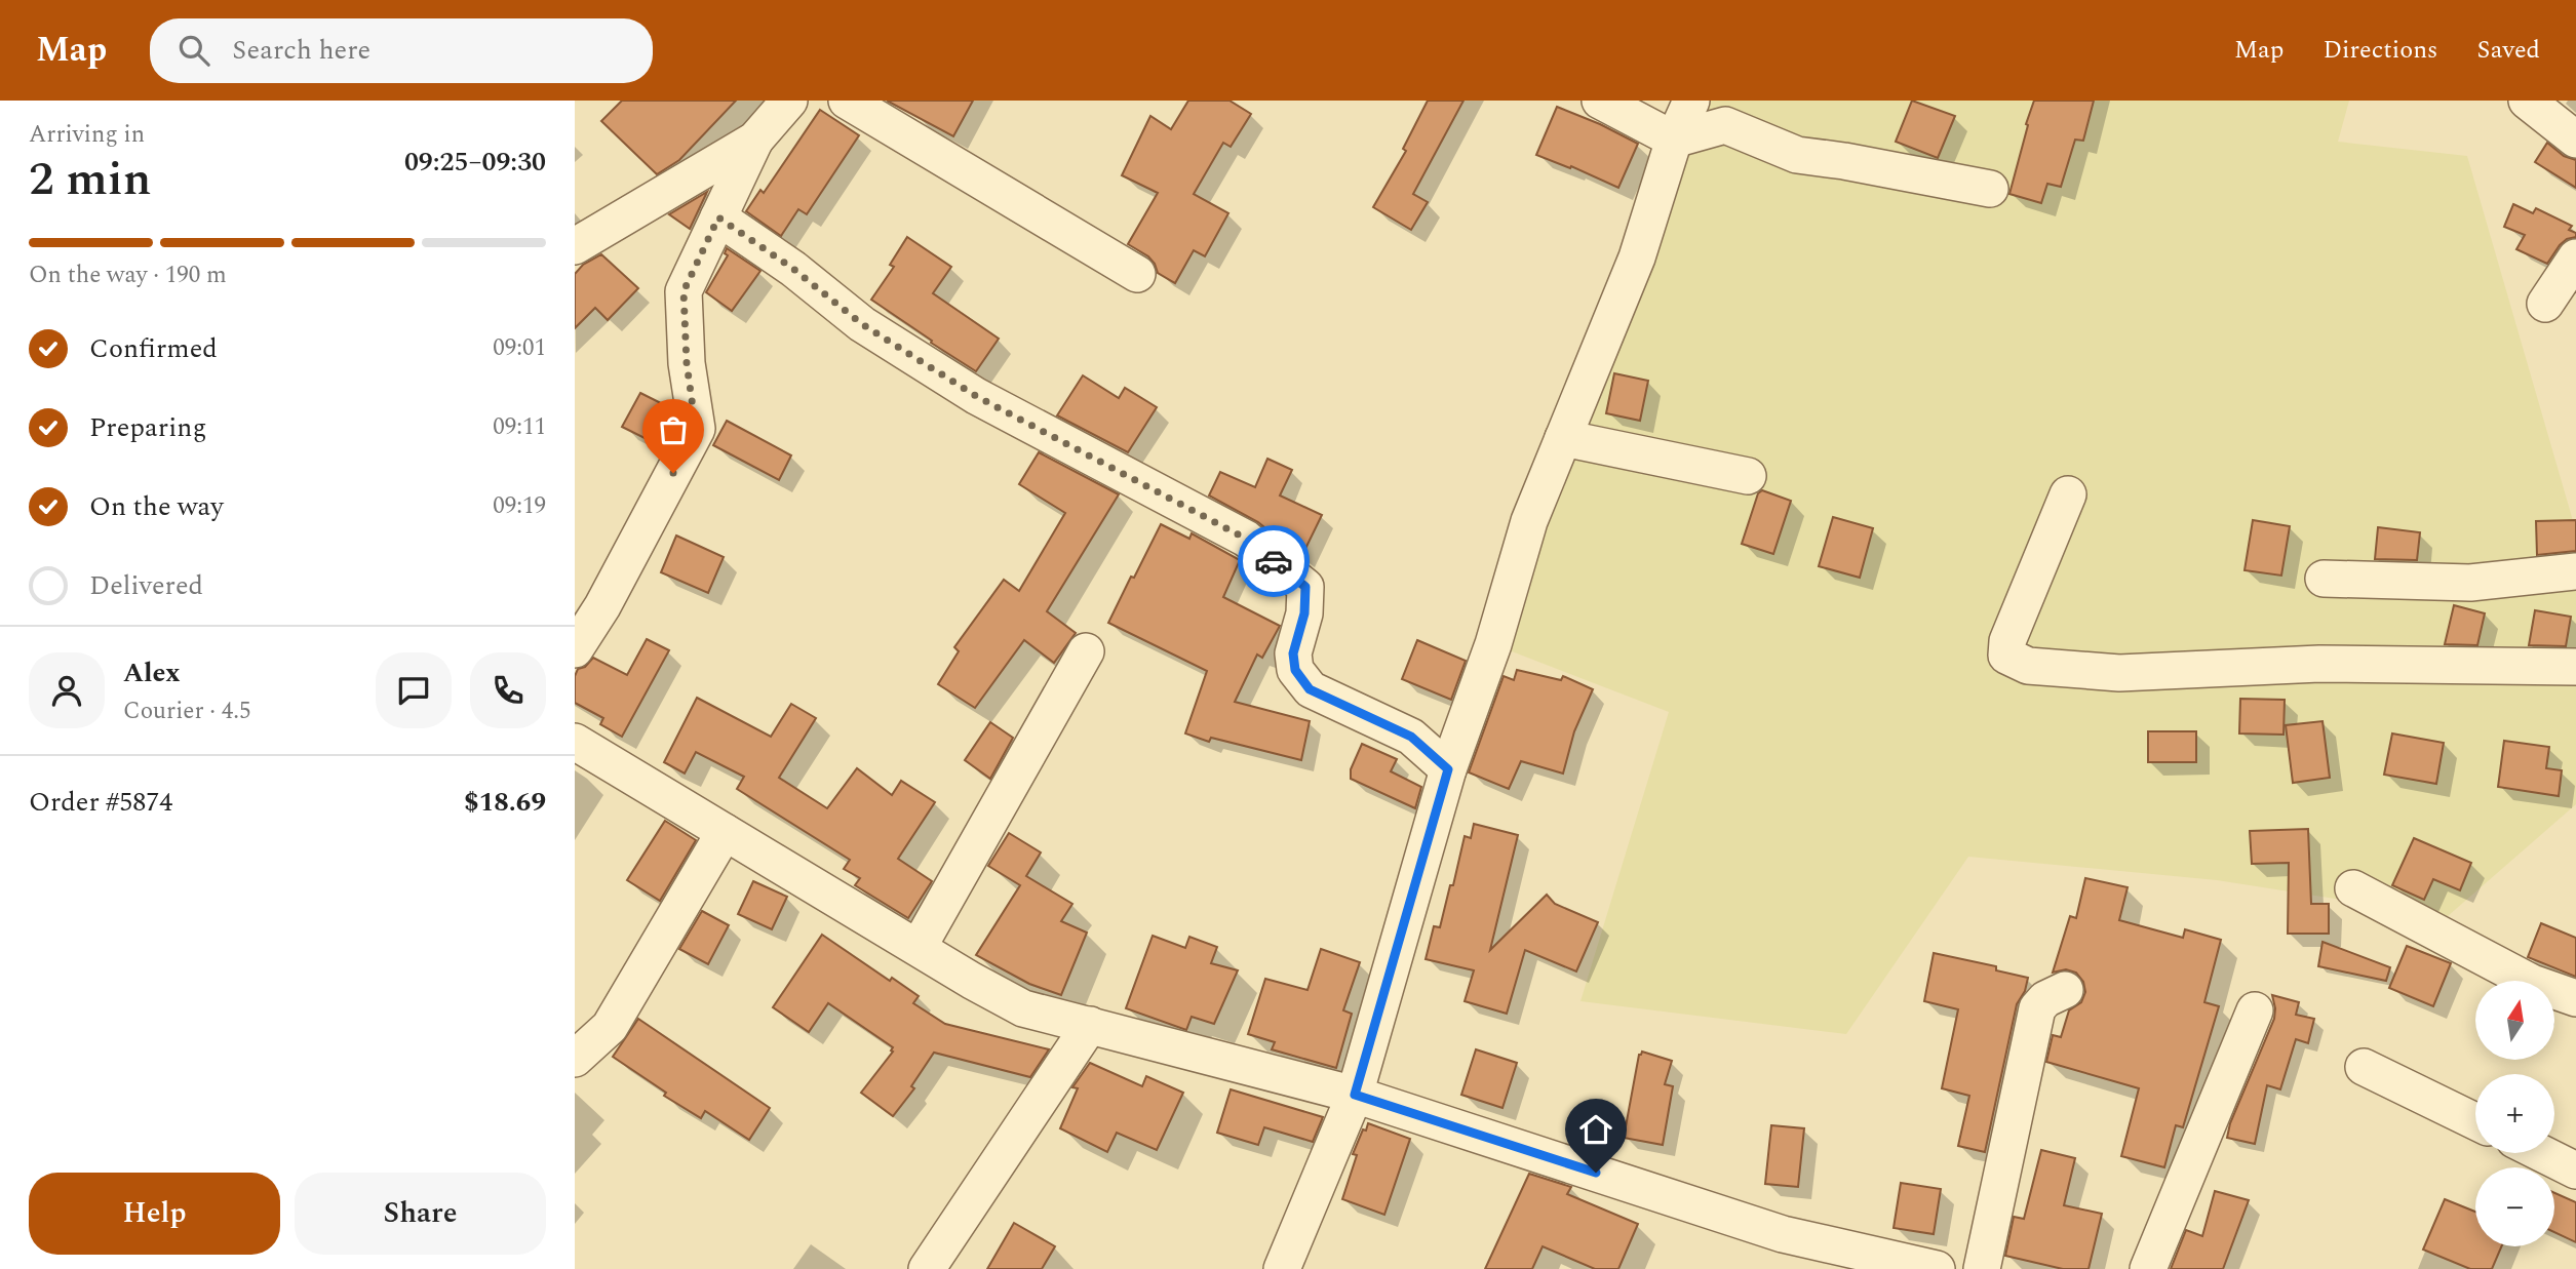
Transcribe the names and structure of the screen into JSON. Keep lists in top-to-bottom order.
{
  "north": "top",
  "page": {
    "header": "Map",
    "search": "Search here",
    "nav": ["Map", "Directions", "Saved"],
    "heading": ["2 min", "Arriving in", "09:25–09:30"],
    "panel": [
      "Alex",
      "Courier · 4.5",
      "Order #5874",
      "$18.69"
    ],
    "bar": "On the way · 190 m",
    "list": [
      ["Confirmed", "09:01"],
      ["Preparing", "09:11"],
      ["On the way", "09:19"],
      "Delivered"
    ],
    "map_buttons": ["+", "−"],
    "buttons": ["Help", "Share"]
  }
}
